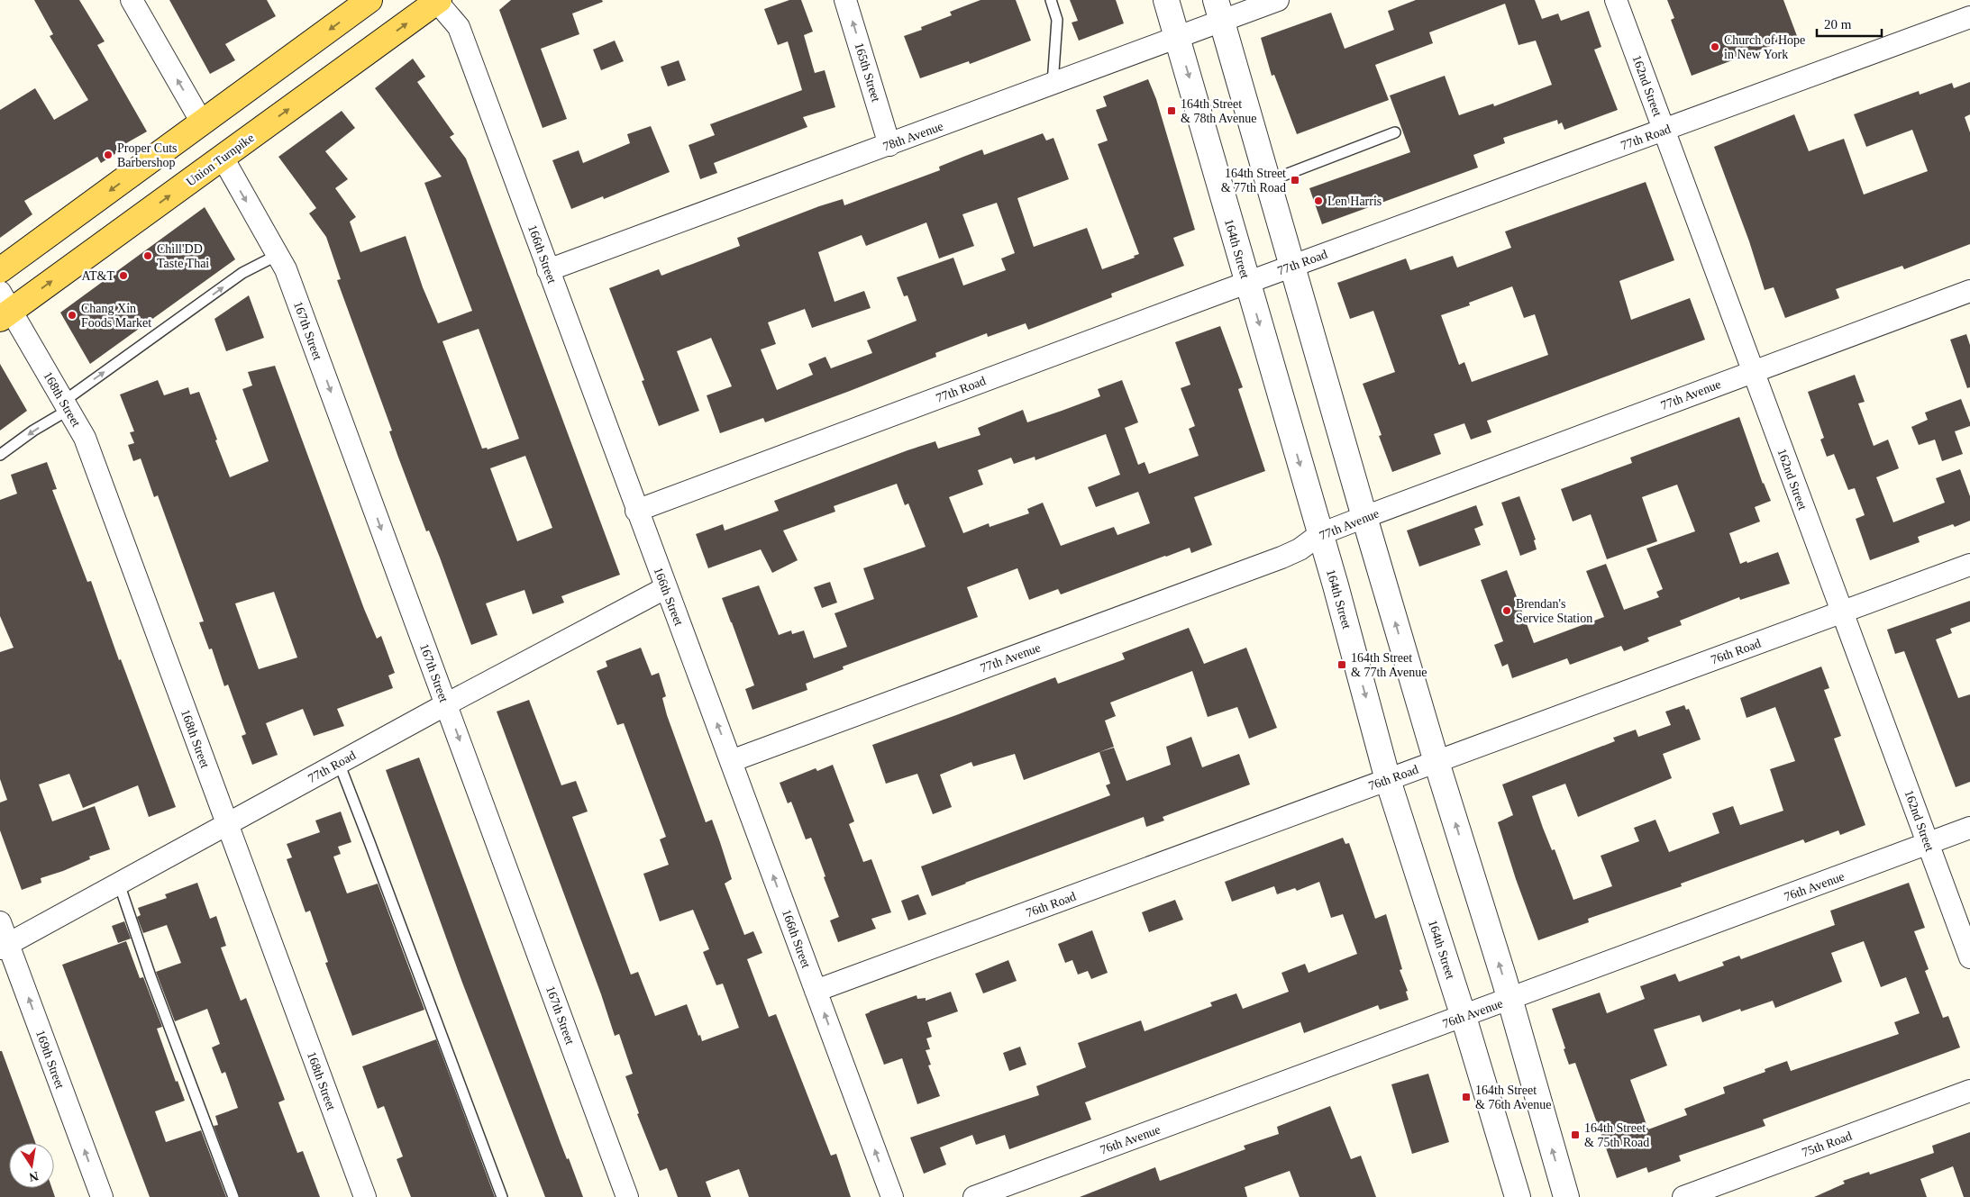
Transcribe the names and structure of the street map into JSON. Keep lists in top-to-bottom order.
{
  "streets": {
    "main road": ["Union Turnpike"],
    "street": [
      "165th Street",
      "162nd Street",
      "78th Avenue",
      "77th Road",
      "164th Street",
      "166th Street",
      "167th Street",
      "77th Avenue",
      "168th Street",
      "76th Road",
      "76th Avenue",
      "169th Street",
      "75th Road"
    ]
  },
  "crossings": [
    ["165th Street", "78th Avenue"],
    ["162nd Street", "77th Road"],
    ["162nd Street", "77th Avenue"],
    ["162nd Street", "76th Road"],
    ["162nd Street", "76th Avenue"],
    ["78th Avenue", "164th Street"],
    ["78th Avenue", "166th Street"],
    ["77th Road", "164th Street"],
    ["77th Road", "166th Street"],
    ["77th Road", "167th Street"],
    ["77th Road", "168th Street"],
    ["77th Road", "169th Street"],
    ["Union Turnpike", "166th Street"],
    ["Union Turnpike", "167th Street"],
    ["Union Turnpike", "168th Street"],
    ["164th Street", "77th Avenue"],
    ["164th Street", "76th Road"],
    ["164th Street", "76th Avenue"],
    ["166th Street", "77th Avenue"],
    ["166th Street", "76th Road"]
  ],
  "one_way": [
    "165th Street",
    "166th Street",
    "167th Street",
    "169th Street"
  ],
  "places": {
    "other": [
      "Church of Hope in New York",
      "Proper Cuts Barbershop",
      "Len Harris",
      "Chill'DD Taste Thai",
      "AT&T",
      "Chang Xin Foods Market",
      "Brendan's Service Station"
    ],
    "transit": [
      "164th Street & 78th Avenue",
      "164th Street & 77th Road",
      "164th Street & 77th Avenue",
      "164th Street & 76th Avenue",
      "164th Street & 75th Road"
    ]
  },
  "scale_bar": "20 m",
  "north": "bottom"
}
